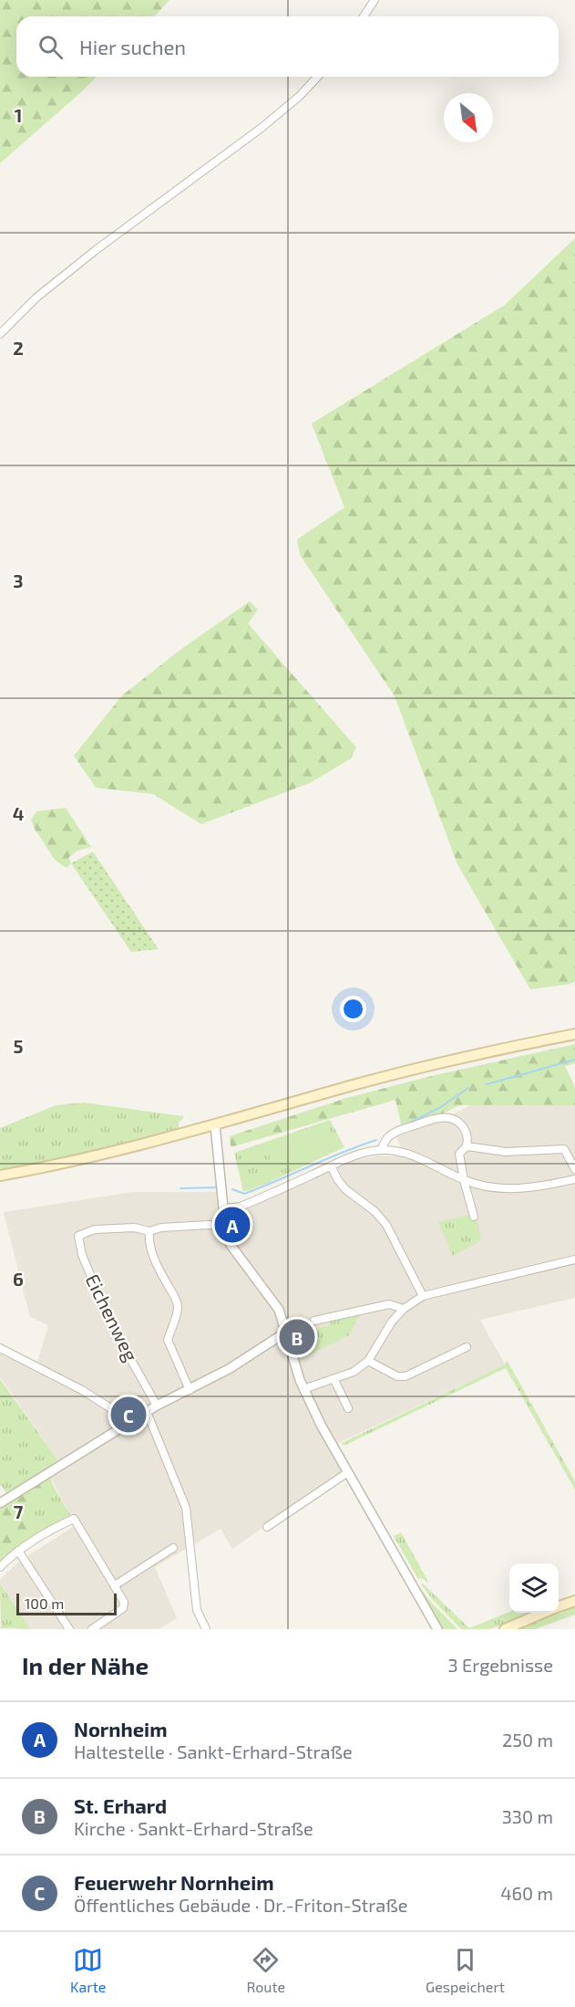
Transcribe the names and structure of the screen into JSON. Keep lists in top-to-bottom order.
{
  "streets": {
    "street": ["Eichenweg"]
  },
  "scale_bar": "100 m",
  "north": "bottom right",
  "page": {
    "search": "Hier suchen",
    "pins": ["A", "B", "C"],
    "scale": "100 m",
    "heading": ["In der Nähe", "3 Ergebnisse"],
    "list": [
      {
        "mark": "A",
        "name": "Nornheim",
        "note": "Haltestelle · Sankt-Erhard-Straße",
        "value": "250 m"
      },
      {
        "mark": "B",
        "name": "St. Erhard",
        "note": "Kirche · Sankt-Erhard-Straße",
        "value": "330 m"
      },
      {
        "mark": "C",
        "name": "Feuerwehr Nornheim",
        "note": "Öffentliches Gebäude · Dr.-Friton-Straße",
        "value": "460 m"
      }
    ],
    "nav": ["Karte", "Route", "Gespeichert"]
  },
  "grid": {
    "rows": [
      "1",
      "2",
      "3",
      "4",
      "5",
      "6",
      "7"
    ]
  }
}
